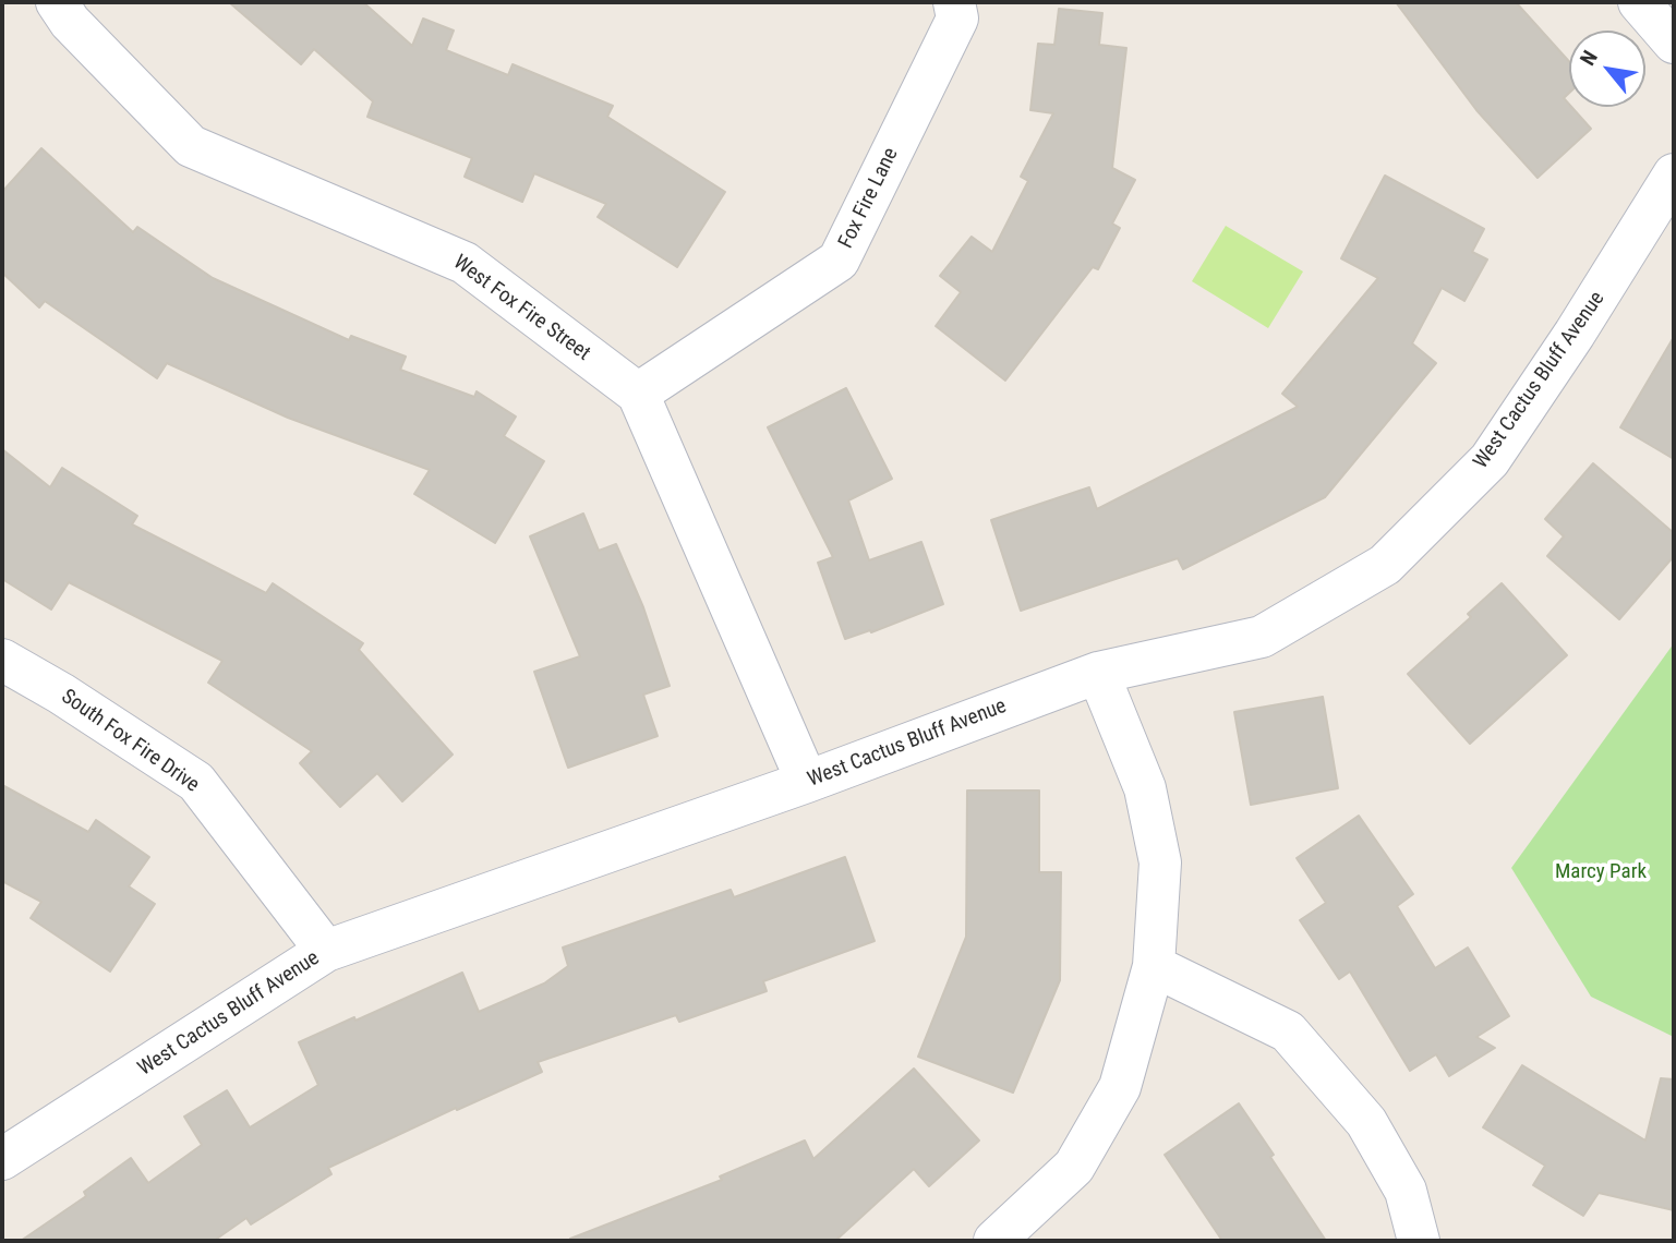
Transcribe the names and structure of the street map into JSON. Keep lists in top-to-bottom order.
{
  "streets": {
    "street": [
      "Fox Fire Lane",
      "West Fox Fire Street",
      "West Cactus Bluff Avenue",
      "South Fox Fire Drive"
    ]
  },
  "crossings": [
    ["Fox Fire Lane", "West Fox Fire Street"],
    ["West Fox Fire Street", "West Cactus Bluff Avenue"],
    ["West Cactus Bluff Avenue", "South Fox Fire Drive"]
  ],
  "parks": ["Marcy Park"],
  "north": "top left"
}
